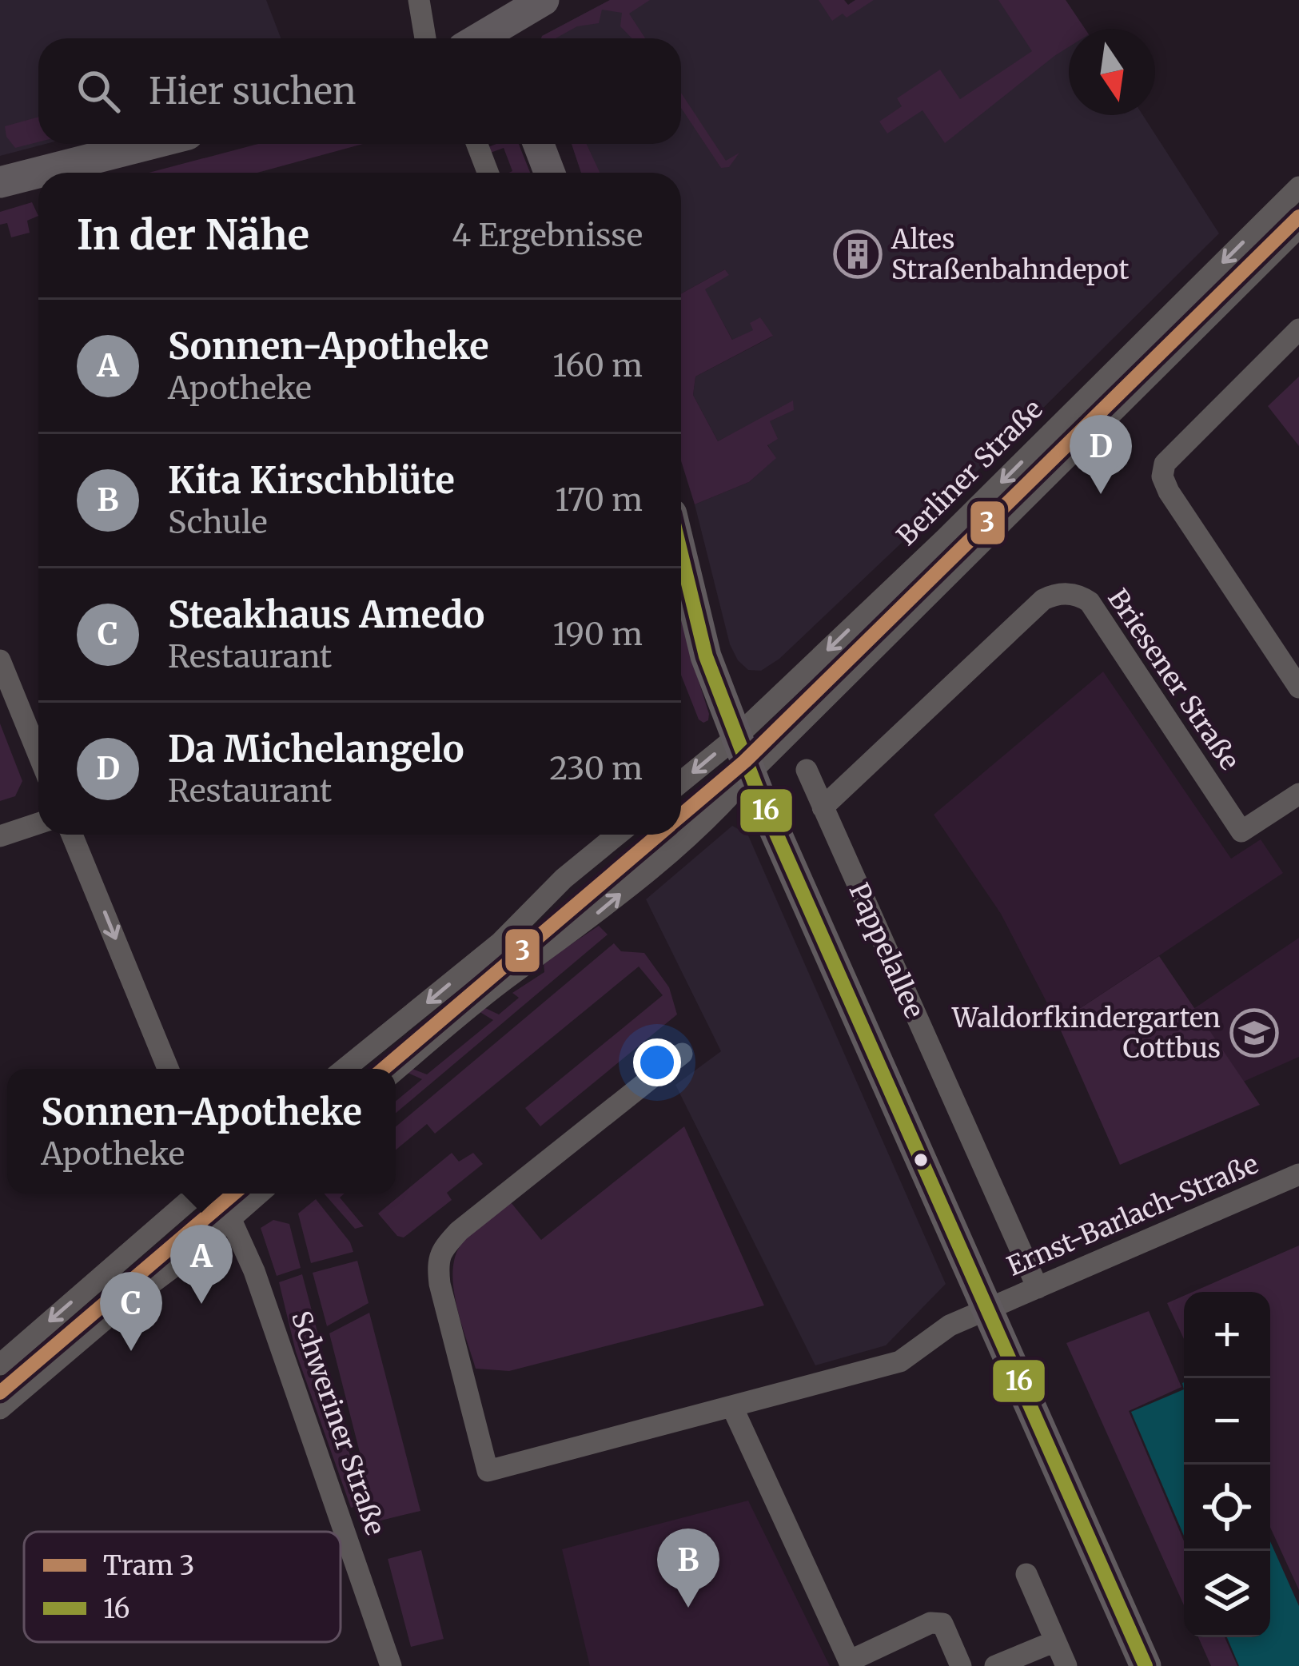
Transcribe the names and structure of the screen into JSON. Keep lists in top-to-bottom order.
{
  "streets": {
    "main road": ["Pappelallee"],
    "street": [
      "Berliner Straße",
      "Briesener Straße",
      "Ernst-Barlach-Straße",
      "Schweriner Straße"
    ]
  },
  "crossings": [
    ["Berliner Straße", "Pappelallee"],
    ["Briesener Straße", "Pappelallee"],
    ["Pappelallee", "Ernst-Barlach-Straße"]
  ],
  "places": {
    "building": ["Altes Straßenbahndepot"],
    "school or university": ["Waldorfkindergarten Cottbus"]
  },
  "lines": ["tram line 3", "transit line 16"],
  "legend": ["Tram 3", "16"],
  "north": "bottom",
  "page": {
    "search": "Hier suchen",
    "heading": ["In der Nähe", "4 Ergebnisse"],
    "list": [
      {
        "mark": "A",
        "name": "Sonnen-Apotheke",
        "note": "Apotheke",
        "value": "160 m"
      },
      {
        "mark": "B",
        "name": "Kita Kirschblüte",
        "note": "Schule",
        "value": "170 m"
      },
      {
        "mark": "C",
        "name": "Steakhaus Amedo",
        "note": "Restaurant",
        "value": "190 m"
      },
      {
        "mark": "D",
        "name": "Da Michelangelo",
        "note": "Restaurant",
        "value": "230 m"
      }
    ],
    "pins": [
      "D",
      "A",
      "C",
      "B"
    ],
    "popup": ["Sonnen-Apotheke", "Apotheke"],
    "map_buttons": ["+", "−"]
  }
}
